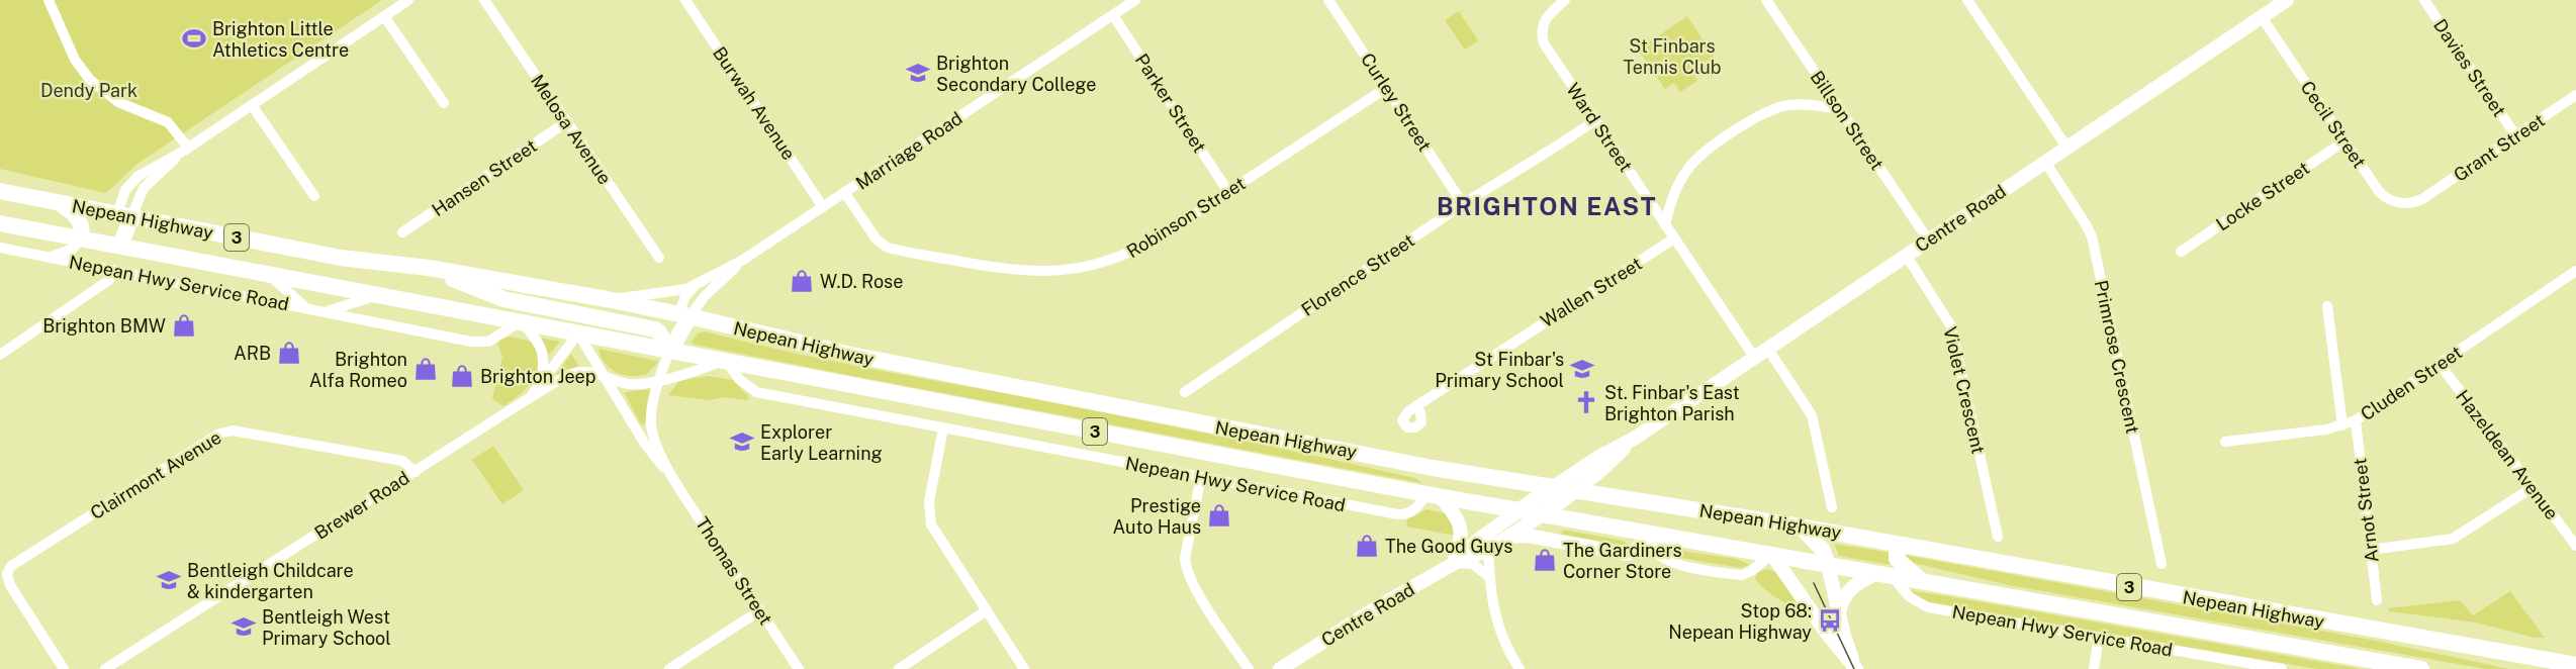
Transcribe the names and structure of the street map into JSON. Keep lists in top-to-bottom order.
{
  "streets": {
    "highway": ["Centre Road", "Nepean Highway", "3"],
    "street": [
      "Davies Street",
      "Curley Street",
      "Burwah Avenue",
      "Parker Street",
      "Billson Street",
      "Cecil Street",
      "Ward Street",
      "Melosa Avenue",
      "Grant Street",
      "Marriage Road",
      "Hansen Street",
      "Locke Street",
      "Robinson Street",
      "Florence Street",
      "Nepean Hwy Service Road",
      "Wallen Street",
      "Primrose Crescent",
      "Cluden Street",
      "Violet Crescent",
      "Hazeldean Avenue",
      "Clairmont Avenue",
      "Brewer Road",
      "Arnot Street",
      "Thomas Street"
    ]
  },
  "crossings": [
    ["Davies Street", "Grant Street"],
    ["Curley Street", "Robinson Street"],
    ["Curley Street", "Florence Street"],
    ["Burwah Avenue", "Marriage Road"],
    ["Parker Street", "Marriage Road"],
    ["Parker Street", "Robinson Street"],
    ["Billson Street", "Centre Road"],
    ["Cecil Street", "Grant Street"],
    ["Cecil Street", "Locke Street"],
    ["Cecil Street", "Centre Road"],
    ["Ward Street", "Centre Road"],
    ["Ward Street", "Florence Street"],
    ["Ward Street", "Wallen Street"],
    ["Melosa Avenue", "Hansen Street"],
    ["Marriage Road", "Robinson Street"],
    ["Marriage Road", "Nepean Highway"],
    ["Centre Road", "Nepean Highway"],
    ["Centre Road", "Primrose Crescent"],
    ["Centre Road", "Violet Crescent"],
    ["Nepean Highway", "Nepean Hwy Service Road"],
    ["Nepean Highway", "Brewer Road"],
    ["Nepean Highway", "Thomas Street"],
    ["Nepean Hwy Service Road", "Brewer Road"],
    ["Cluden Street", "Hazeldean Avenue"],
    ["Cluden Street", "Arnot Street"],
    ["Clairmont Avenue", "Brewer Road"],
    ["Brewer Road", "Thomas Street"]
  ],
  "districts": ["BRIGHTON EAST"],
  "parks": ["St Finbars Tennis Club", "Dendy Park"],
  "places": {
    "sports": ["Brighton Little Athletics Centre"],
    "school or university": [
      "Brighton Secondary College",
      "St Finbar's Primary School",
      "Explorer Early Learning",
      "Bentleigh Childcare & kindergarten",
      "Bentleigh West Primary School"
    ],
    "shop": [
      "W.D. Rose",
      "Brighton BMW",
      "ARB",
      "Brighton Alfa Romeo",
      "Brighton Jeep",
      "Prestige Auto Haus",
      "The Good Guys",
      "The Gardiners Corner Store"
    ],
    "church": ["St. Finbar's East Brighton Parish"],
    "bus stop": ["Stop 68: Nepean Highway"]
  }
}
